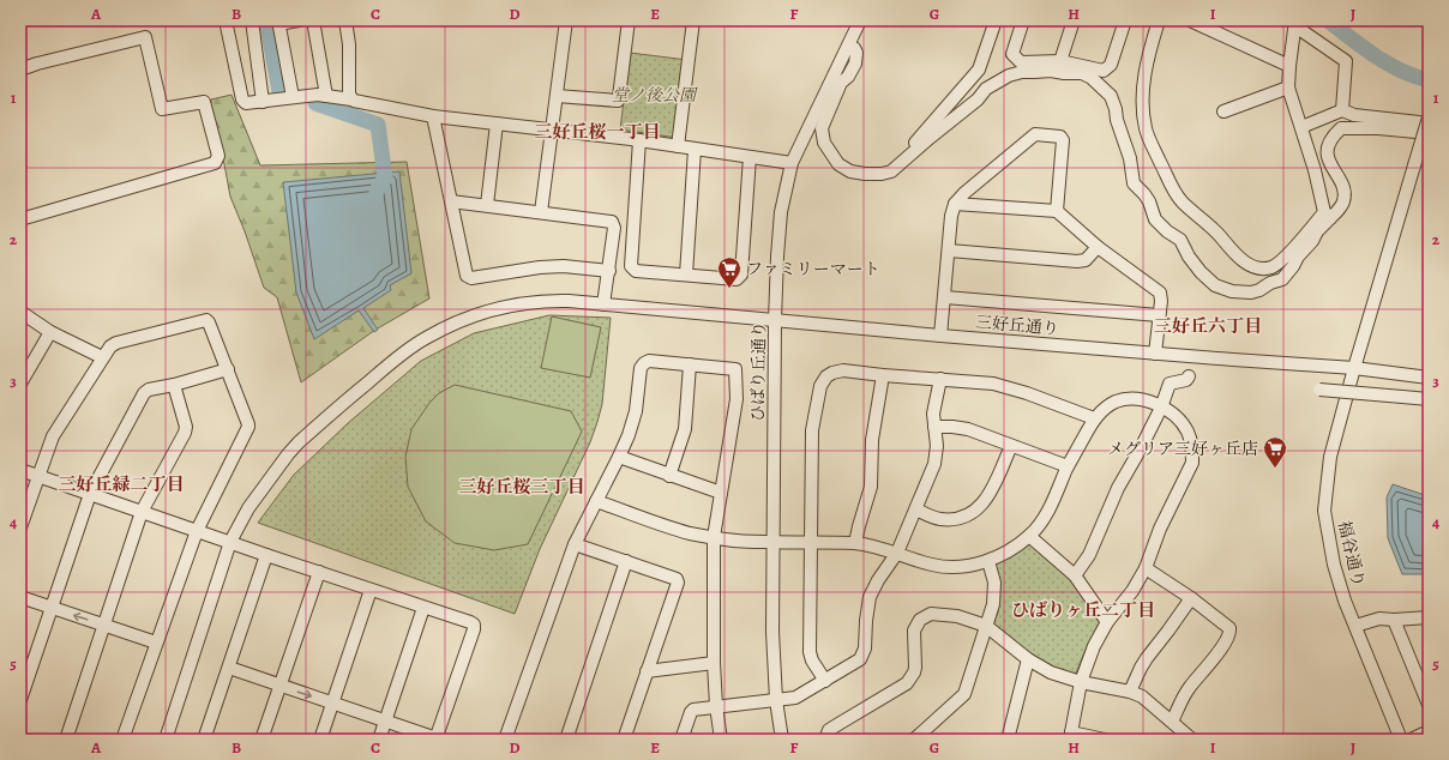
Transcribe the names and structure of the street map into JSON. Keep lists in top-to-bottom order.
{
  "streets": {
    "street": ["三好丘通り", "ひばり丘通り", "福谷通り"]
  },
  "crossings": [
    ["三好丘通り", "ひばり丘通り"],
    ["三好丘通り", "福谷通り"]
  ],
  "districts": [
    "三好丘桜一丁目",
    "三好丘六丁目",
    "三好丘緑二丁目",
    "三好丘桜三丁目",
    "ひばりヶ丘二丁目"
  ],
  "parks": ["堂ノ後公園"],
  "places": {
    "supermarket": ["ファミリーマート", "メグリア三好ヶ丘店"]
  },
  "grid": {
    "columns": [
      "A",
      "B",
      "C",
      "D",
      "E",
      "F",
      "G",
      "H",
      "I",
      "J"
    ],
    "rows": [
      "1",
      "2",
      "3",
      "4",
      "5"
    ]
  }
}
